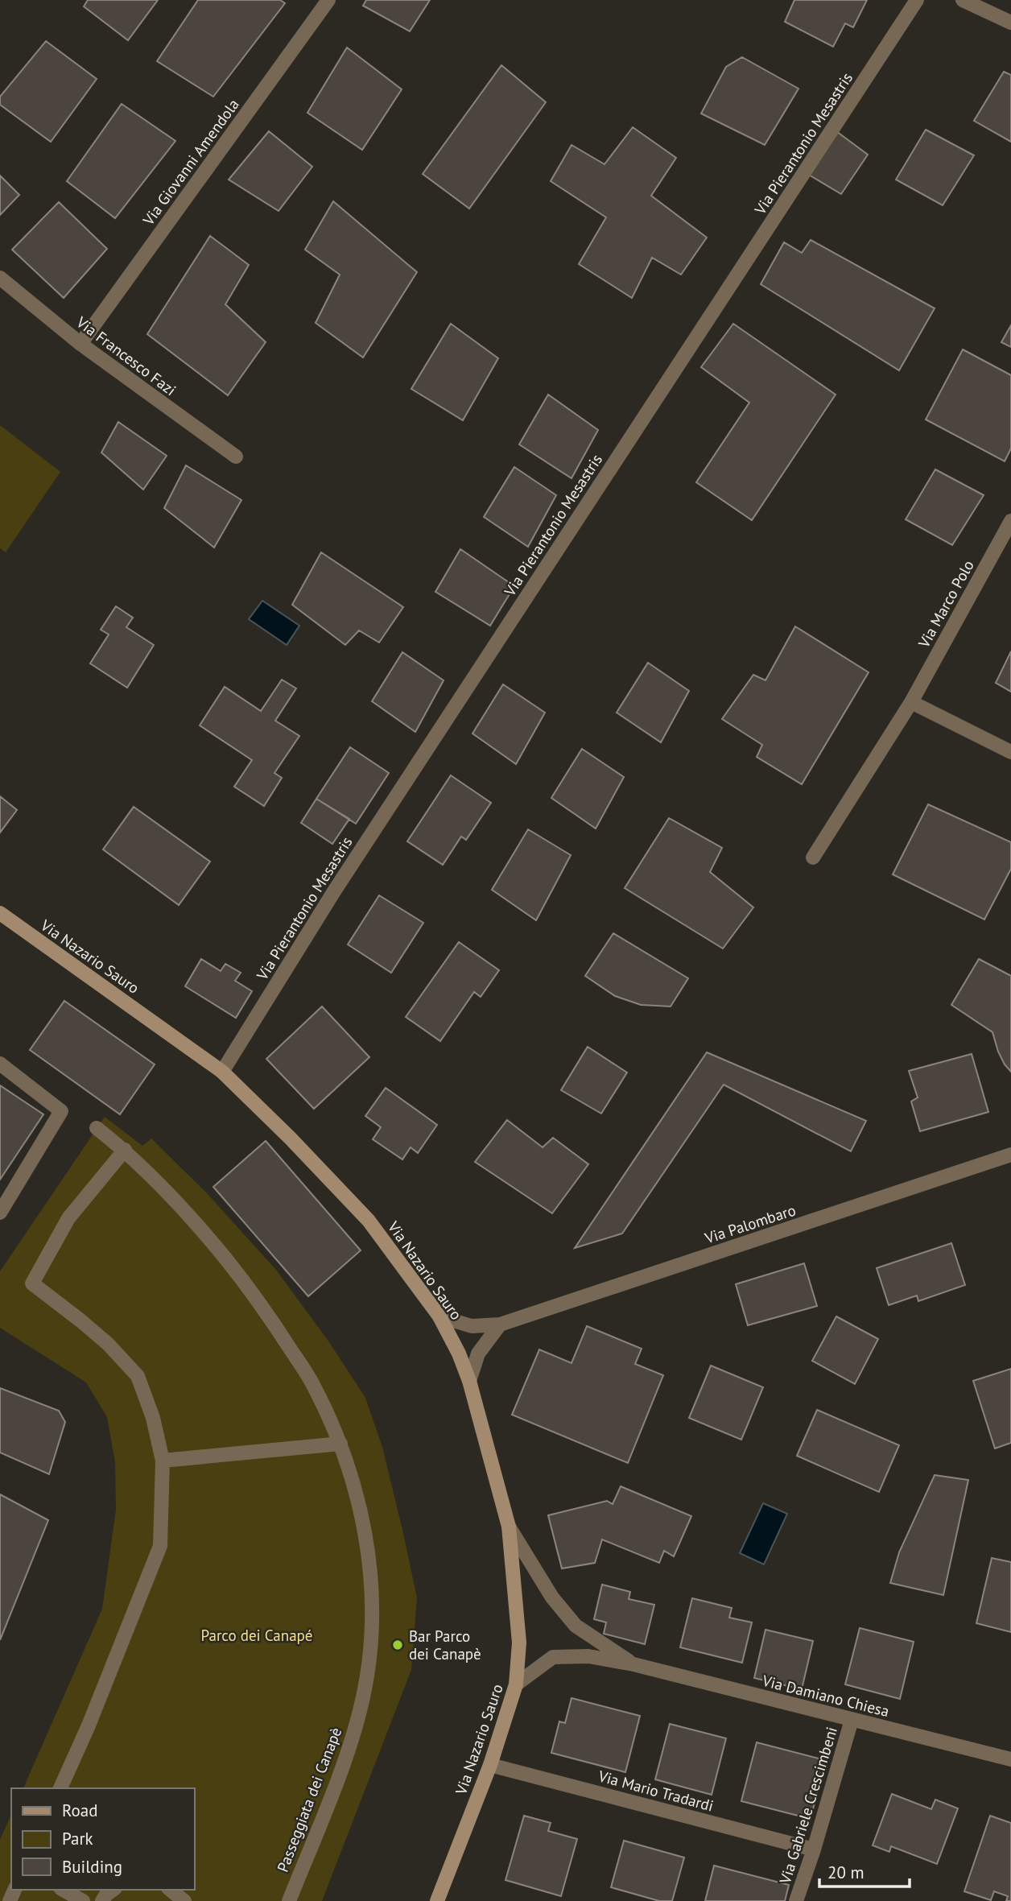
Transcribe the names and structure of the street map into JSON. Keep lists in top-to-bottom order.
{
  "streets": {
    "main road": ["Via Nazario Sauro"],
    "street": [
      "Via Pierantonio Mesastris",
      "Via Giovanni Amendola",
      "Via Francesco Fazi",
      "Via Marco Polo",
      "Via Palombaro",
      "Via Damiano Chiesa",
      "Via Mario Tradardi",
      "Passeggiata dei Canapè",
      "Via Gabriele Crescimbeni"
    ]
  },
  "crossings": [
    ["Via Pierantonio Mesastris", "Via Nazario Sauro"],
    ["Via Giovanni Amendola", "Via Francesco Fazi"],
    ["Via Nazario Sauro", "Via Palombaro"],
    ["Via Nazario Sauro", "Via Damiano Chiesa"],
    ["Via Nazario Sauro", "Via Mario Tradardi"],
    ["Via Damiano Chiesa", "Via Gabriele Crescimbeni"],
    ["Via Mario Tradardi", "Via Gabriele Crescimbeni"]
  ],
  "parks": ["Parco dei Canapé"],
  "places": ["Bar Parco dei Canapè"],
  "legend": ["Road", "Park", "Building"],
  "scale_bar": "20 m"
}
